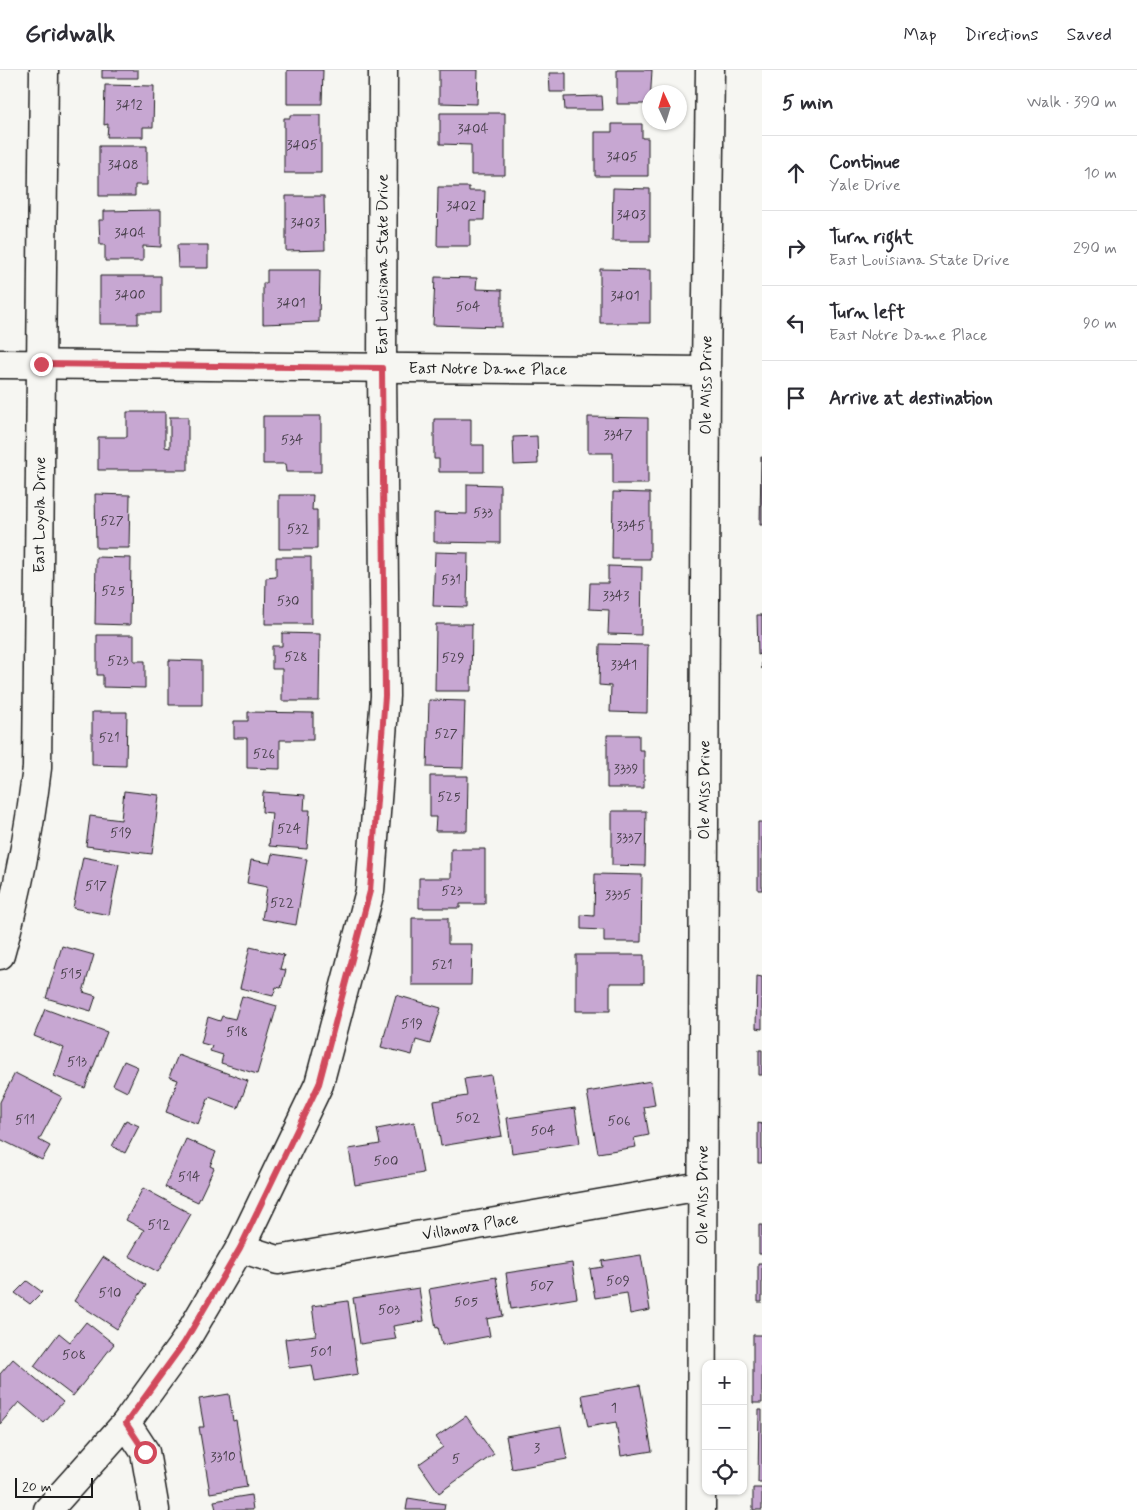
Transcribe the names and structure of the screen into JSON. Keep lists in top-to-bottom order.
{
  "streets": {
    "street": [
      "East Louisiana State Drive",
      "East Notre Dame Place",
      "Ole Miss Drive",
      "East Loyola Drive",
      "Villanova Place"
    ]
  },
  "crossings": [
    ["East Louisiana State Drive", "East Notre Dame Place"],
    ["East Louisiana State Drive", "Villanova Place"],
    ["East Notre Dame Place", "Ole Miss Drive"],
    ["East Notre Dame Place", "East Loyola Drive"],
    ["Ole Miss Drive", "Villanova Place"]
  ],
  "house_numbers": [
    "3412",
    "3404",
    "3405",
    "3405",
    "3408",
    "3402",
    "3403",
    "3403",
    "3404",
    "3400",
    "3401",
    "3401",
    "504",
    "3347",
    "534",
    "533",
    "527",
    "3345",
    "532",
    "531",
    "525",
    "3343",
    "530",
    "528",
    "529",
    "523",
    "3341",
    "527",
    "521",
    "526",
    "3339",
    "525",
    "524",
    "519",
    "3337",
    "517",
    "523",
    "3335",
    "522",
    "521",
    "515",
    "519",
    "518",
    "513",
    "502",
    "511",
    "506",
    "504",
    "500",
    "514",
    "512",
    "509",
    "507",
    "510",
    "505",
    "503",
    "501",
    "508",
    "1",
    "3",
    "3310",
    "5"
  ],
  "scale_bar": "20 m",
  "north": "top",
  "page": {
    "header": "Gridwalk",
    "nav": ["Map", "Directions", "Saved"],
    "heading": ["5 min", "Walk · 390 m"],
    "list": [
      ["Continue", "Yale Drive", "10 m"],
      ["Turn right", "East Louisiana State Drive", "290 m"],
      ["Turn left", "East Notre Dame Place", "90 m"],
      "Arrive at destination"
    ],
    "map_buttons": ["+", "−"],
    "scale": "20 m"
  }
}
